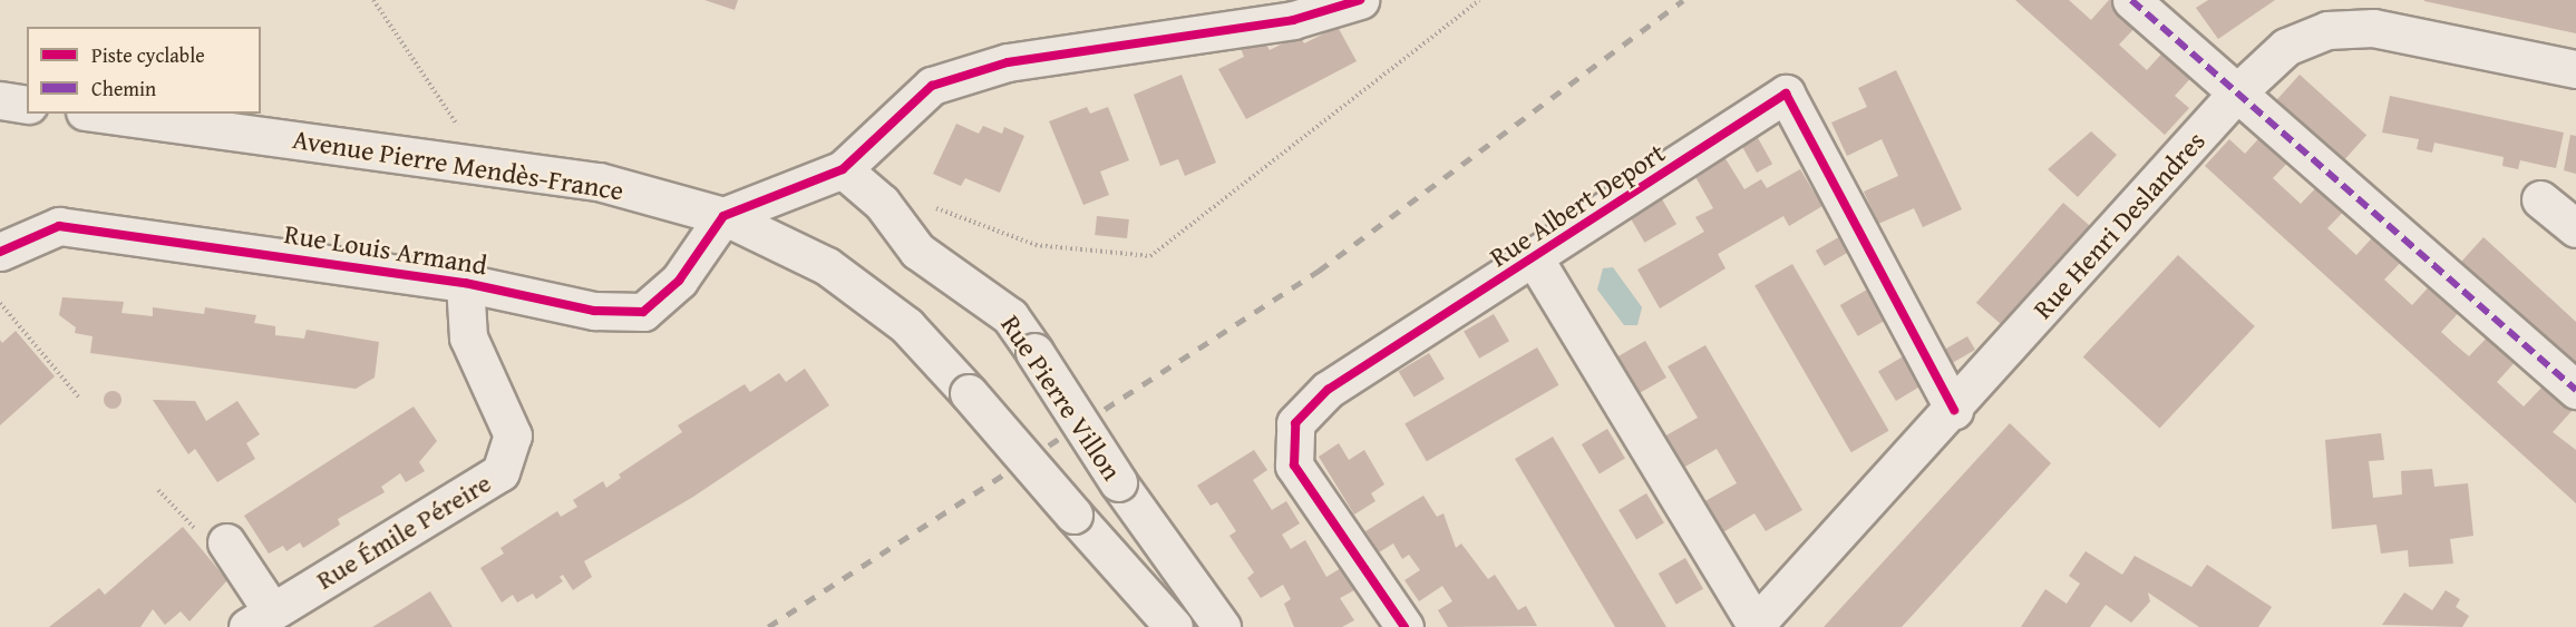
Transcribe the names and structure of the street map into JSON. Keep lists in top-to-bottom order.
{
  "streets": {
    "street": [
      "Avenue Pierre Mendès-France",
      "Rue Albert Deport",
      "Rue Henri Deslandres",
      "Rue Louis Armand",
      "Rue Pierre Villon",
      "Rue Émile Péreire"
    ]
  },
  "crossings": [
    ["Avenue Pierre Mendès-France", "Rue Louis Armand"],
    ["Avenue Pierre Mendès-France", "Rue Pierre Villon"],
    ["Rue Albert Deport", "Rue Henri Deslandres"],
    ["Rue Louis Armand", "Rue Émile Péreire"]
  ],
  "legend": ["Piste cyclable", "Chemin"]
}
